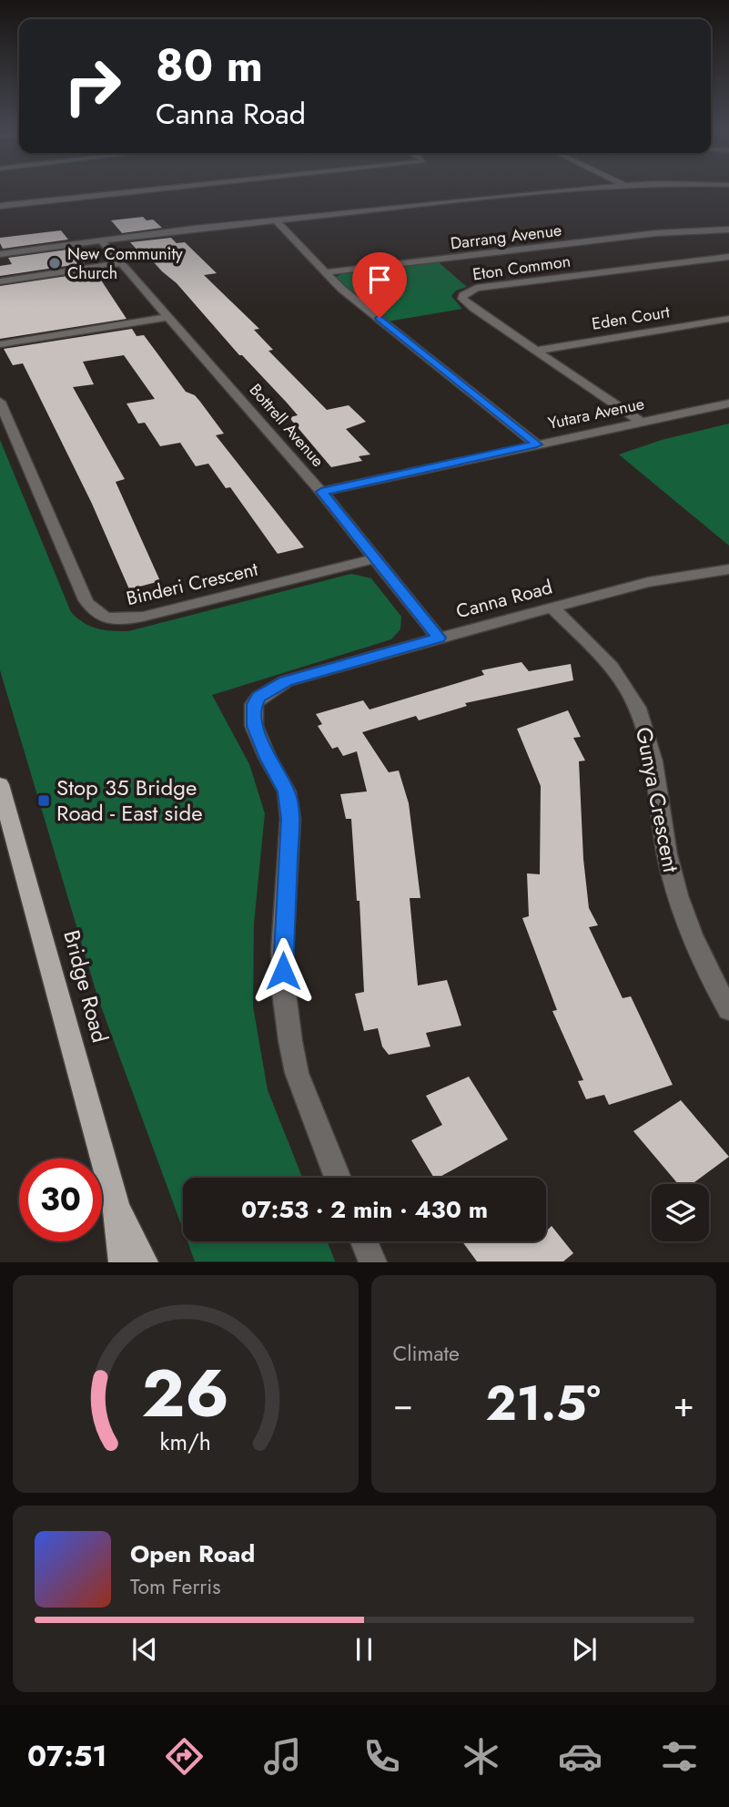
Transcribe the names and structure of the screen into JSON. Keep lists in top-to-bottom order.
{
  "streets": {
    "main road": ["Bridge Road"],
    "street": [
      "Darrang Avenue",
      "Eton Common",
      "Eden Court",
      "Yutara Avenue",
      "Bottrell Avenue",
      "Binderi Crescent",
      "Canna Road",
      "Gunya Crescent"
    ]
  },
  "crossings": [
    ["Eton Common", "Eden Court"],
    ["Eton Common", "Yutara Avenue"],
    ["Yutara Avenue", "Bottrell Avenue"],
    ["Bottrell Avenue", "Binderi Crescent"],
    ["Bottrell Avenue", "Canna Road"],
    ["Canna Road", "Gunya Crescent"]
  ],
  "places": {
    "other": ["New Community Church"],
    "transit": ["Stop 35 Bridge Road - East side"]
  },
  "page": {
    "turn": ["80 m", "Canna Road"],
    "limit": "30",
    "trip": "07:53 · 2 min · 430 m",
    "tile": "Climate",
    "heat": ["−", "21.5°", "+"],
    "song": ["Open Road", "Tom Ferris"],
    "tabs": "07:51",
    "gauge": ["26", "km/h"]
  }
}
